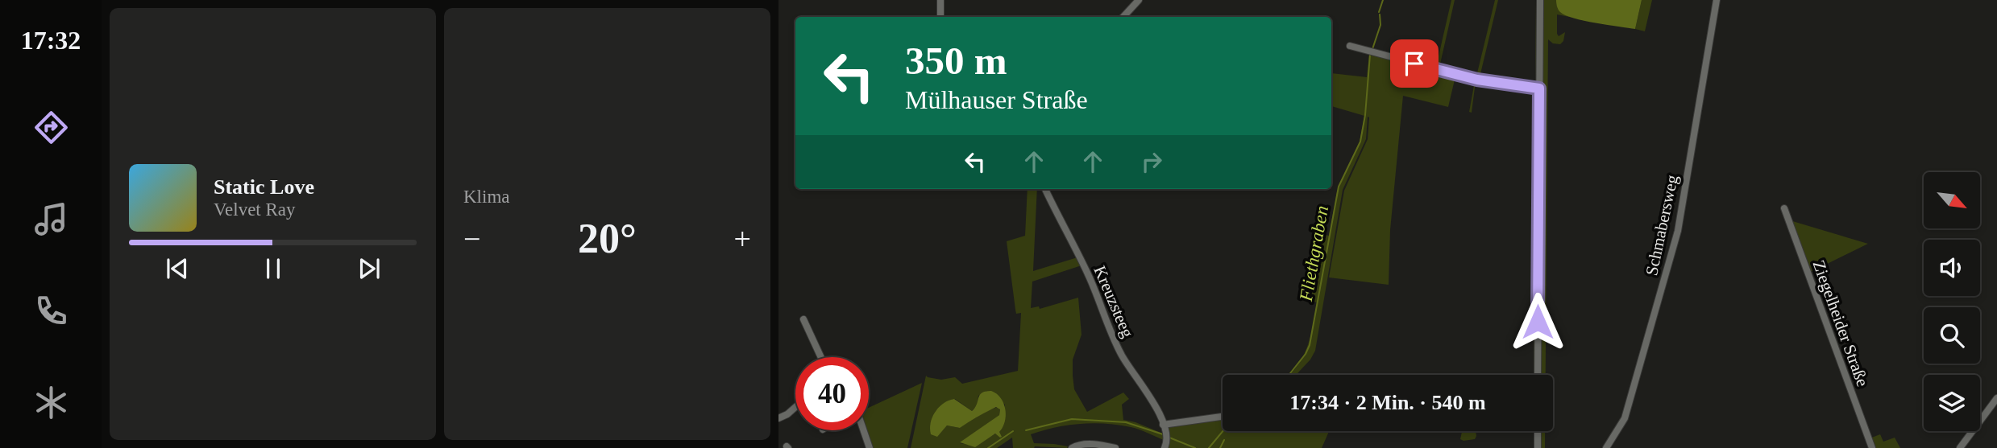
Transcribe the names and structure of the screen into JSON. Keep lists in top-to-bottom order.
{
  "streets": {
    "street": ["Schmabersweg", "Kreuzsteeg", "Ziegelheider Straße"]
  },
  "water": ["Fliethgraben"],
  "north": "bottom right",
  "page": {
    "tabs": "17:32",
    "tile": "Klima",
    "turn": ["350 m", "Mülhauser Straße"],
    "song": ["Static Love", "Velvet Ray"],
    "heat": ["−", "20°", "+"],
    "limit": "40",
    "trip": "17:34 · 2 Min. · 540 m"
  }
}
